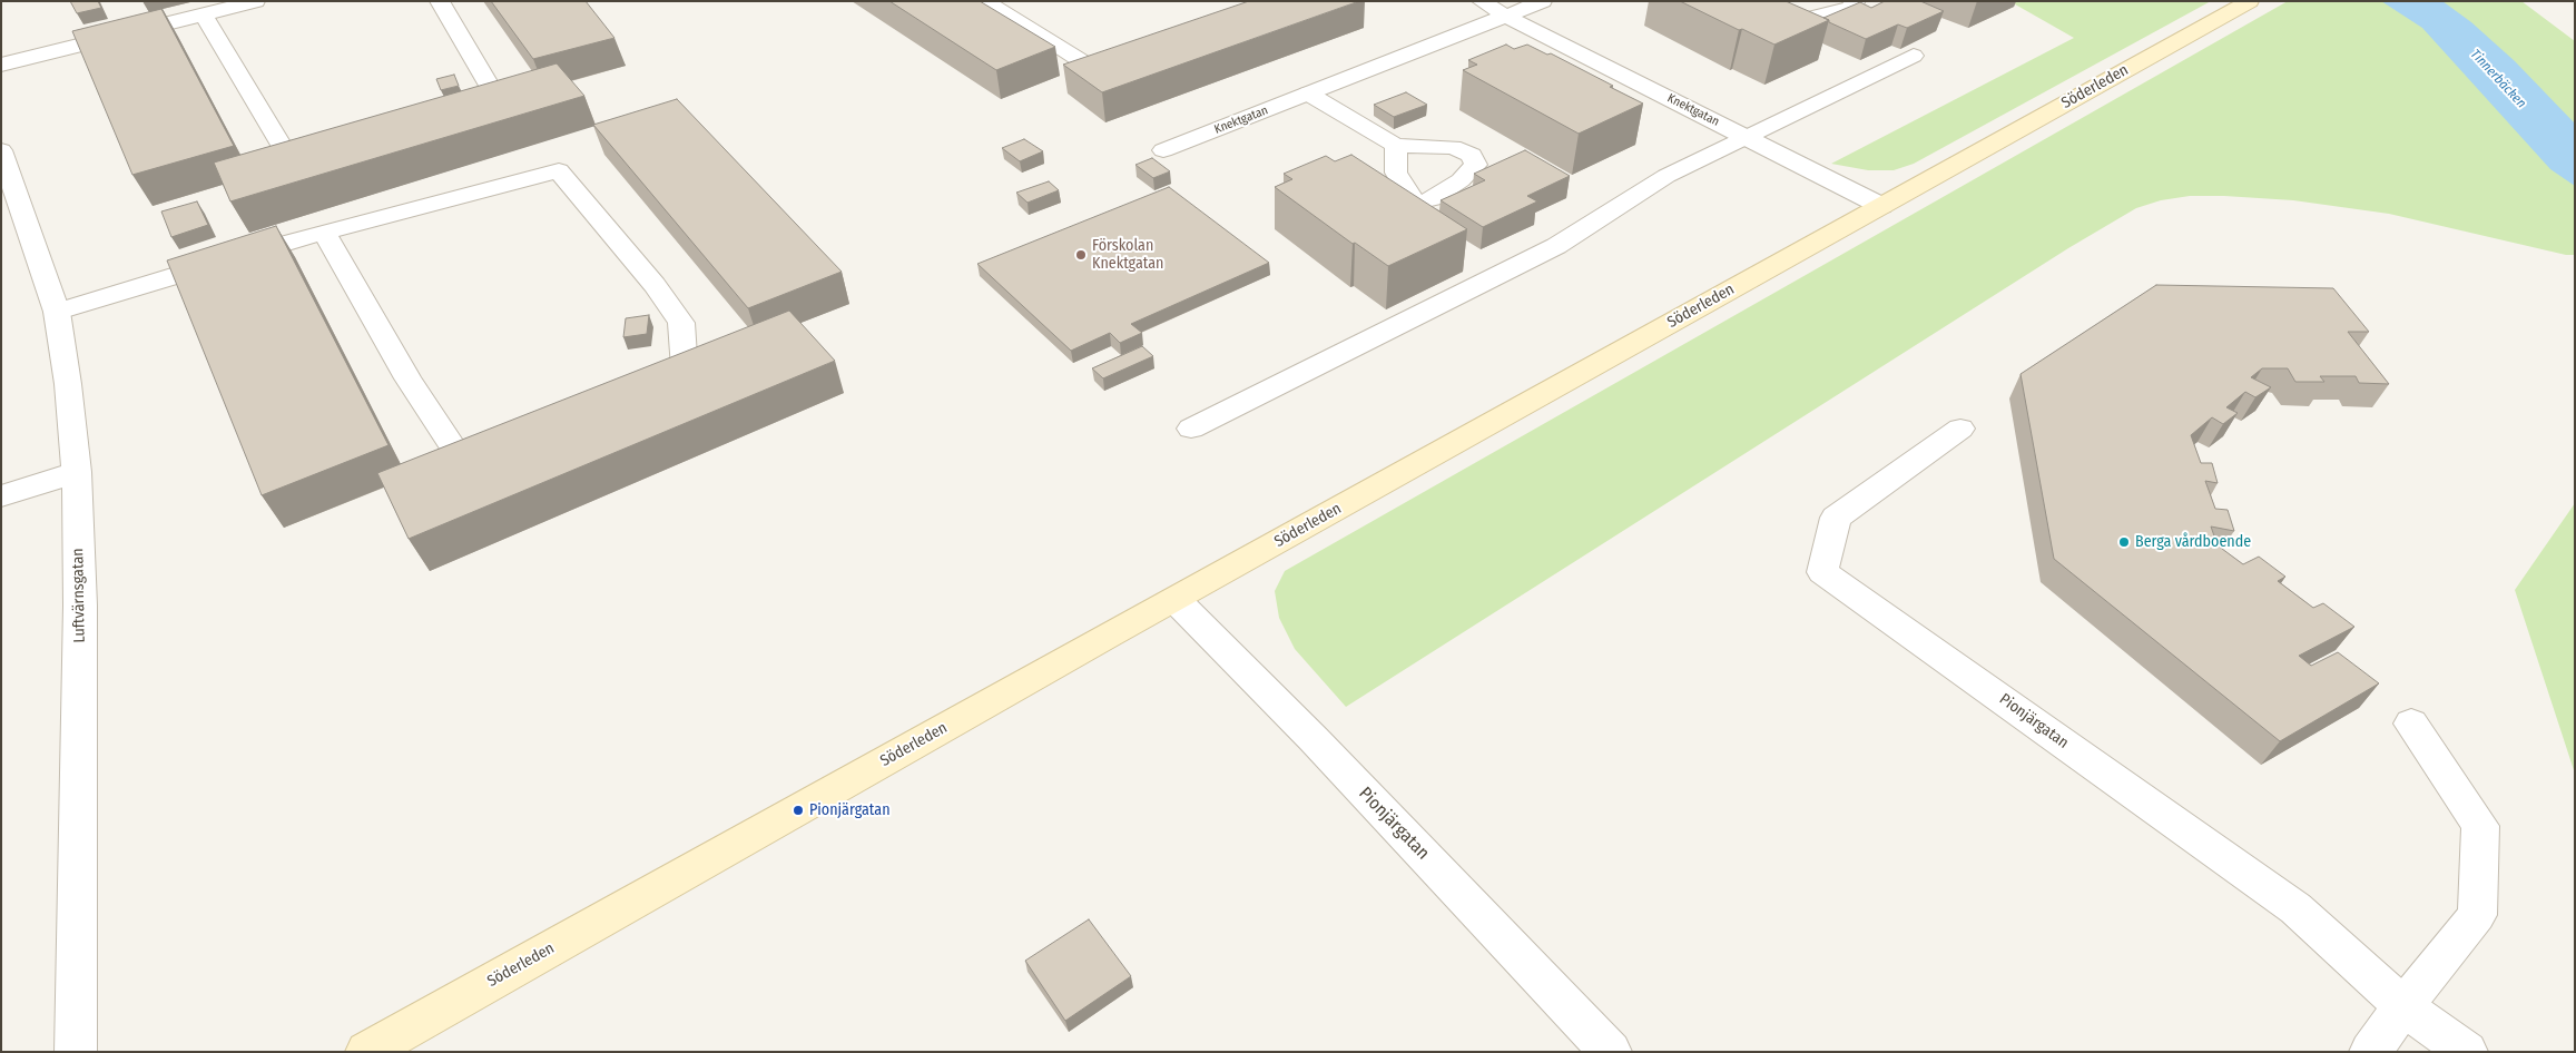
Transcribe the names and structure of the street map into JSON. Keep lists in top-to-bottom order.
{
  "streets": {
    "main road": ["Söderleden"],
    "street": ["Knektgatan", "Luftvärnsgatan", "Pionjärgatan"]
  },
  "crossings": [
    ["Söderleden", "Knektgatan"],
    ["Söderleden", "Pionjärgatan"]
  ],
  "water": ["Tinnerbäcken"],
  "places": ["Förskolan Knektgatan", "Berga vårdboende", "Pionjärgatan"]
}
